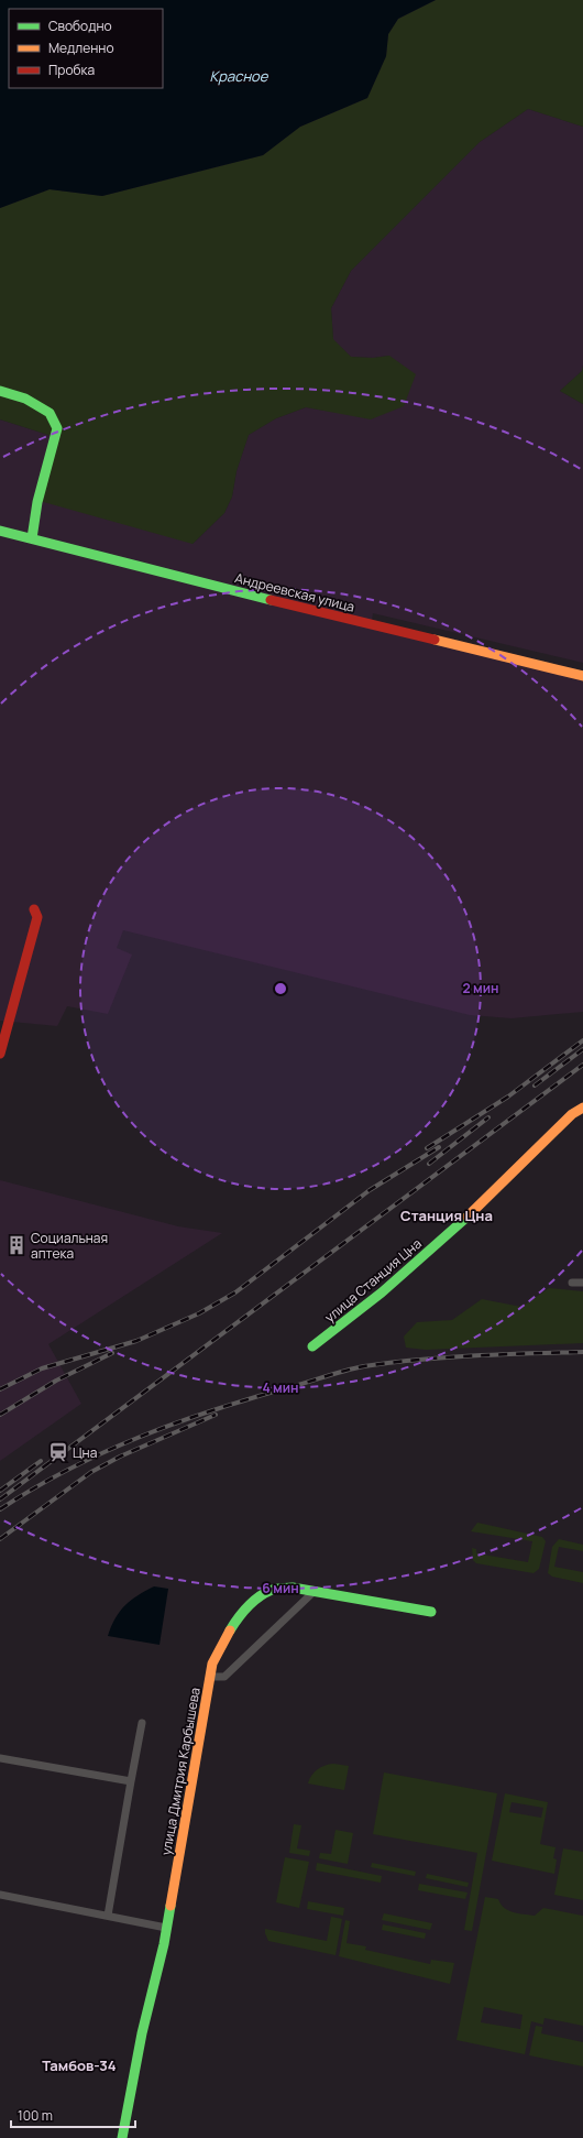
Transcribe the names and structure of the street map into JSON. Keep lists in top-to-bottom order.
{
  "streets": {
    "street": ["Андреевская улица", "улица Станция Цна", "улица Дмитрия Карбышева"]
  },
  "districts": ["Станция Цна", "Тамбов-34"],
  "water": ["Красное"],
  "places": {
    "building": ["Социальная аптека"],
    "station": ["Цна"]
  },
  "legend": ["Свободно", "Медленно", "Пробка"],
  "scale_bar": "100 m",
  "rings": ["2 мин", "4 мин", "6 мин"]
}
